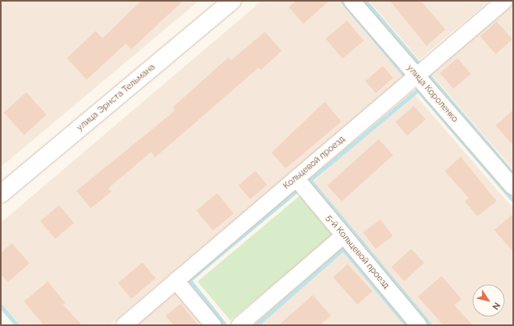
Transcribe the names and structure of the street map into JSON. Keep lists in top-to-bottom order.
{
  "streets": {
    "main road": ["улица Эрнста Тельмана"],
    "street": ["улица Короленко", "Кольцевой проезд", "5-й Кольцевой проезд"]
  },
  "crossings": [
    ["улица Короленко", "Кольцевой проезд"],
    ["Кольцевой проезд", "5-й Кольцевой проезд"]
  ],
  "north": "bottom right"
}
